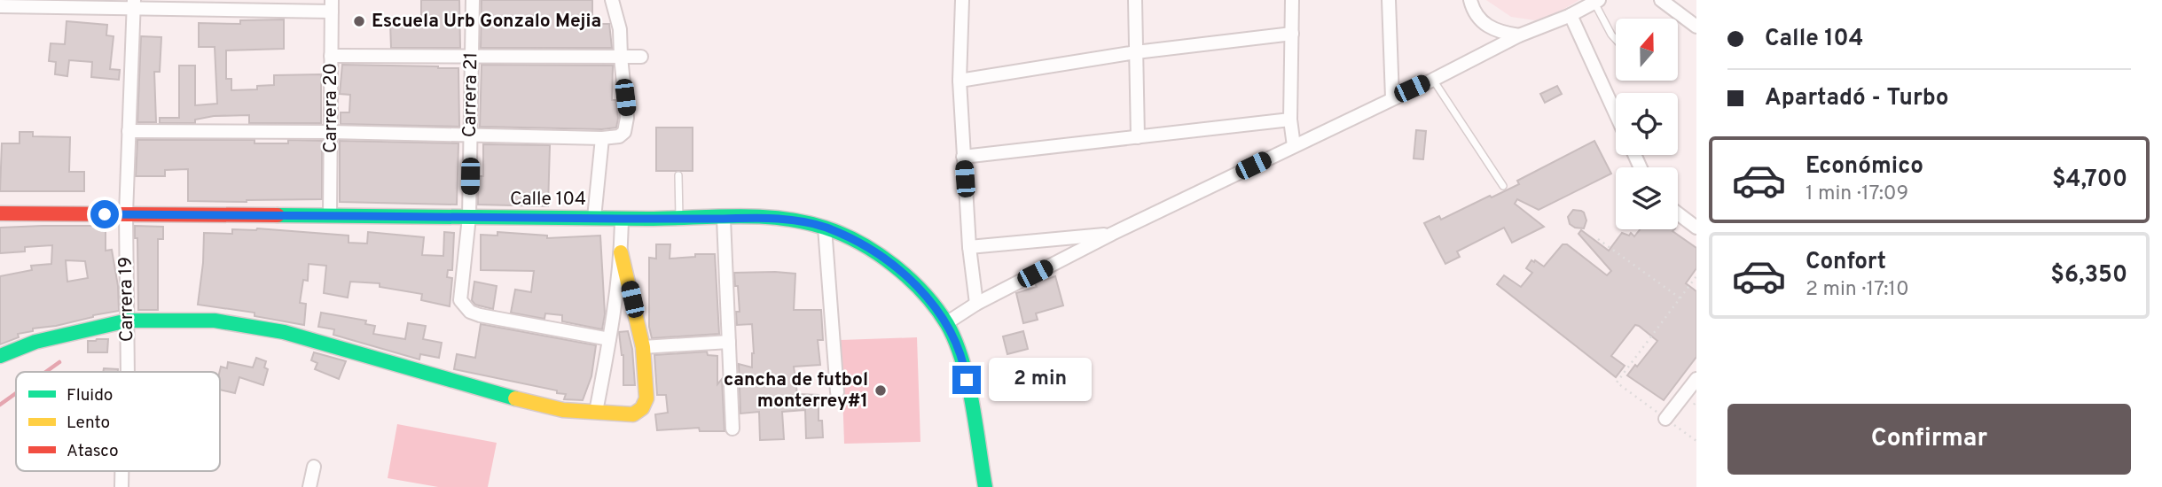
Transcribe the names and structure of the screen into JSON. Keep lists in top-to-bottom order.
{
  "streets": {
    "main road": ["Calle 104"],
    "street": ["Carrera 21", "Carrera 20", "Carrera 19"]
  },
  "crossings": [
    ["Carrera 21", "Calle 104"],
    ["Carrera 20", "Calle 104"],
    ["Calle 104", "Carrera 19"]
  ],
  "places": ["Escuela Urb Gonzalo Mejia", "cancha de futbol monterrey#1"],
  "legend": ["Fluido", "Lento", "Atasco"],
  "north": "top",
  "page": {
    "banner": ["Calle 104", "Apartadó - Turbo"],
    "list": [
      {
        "name": "Económico",
        "note": "1 min · 17:09",
        "value": "$4,700"
      },
      {
        "name": "Confort",
        "note": "2 min · 17:10",
        "value": "$6,350"
      }
    ],
    "bubble": "2 min",
    "buttons": "Confirmar"
  }
}
